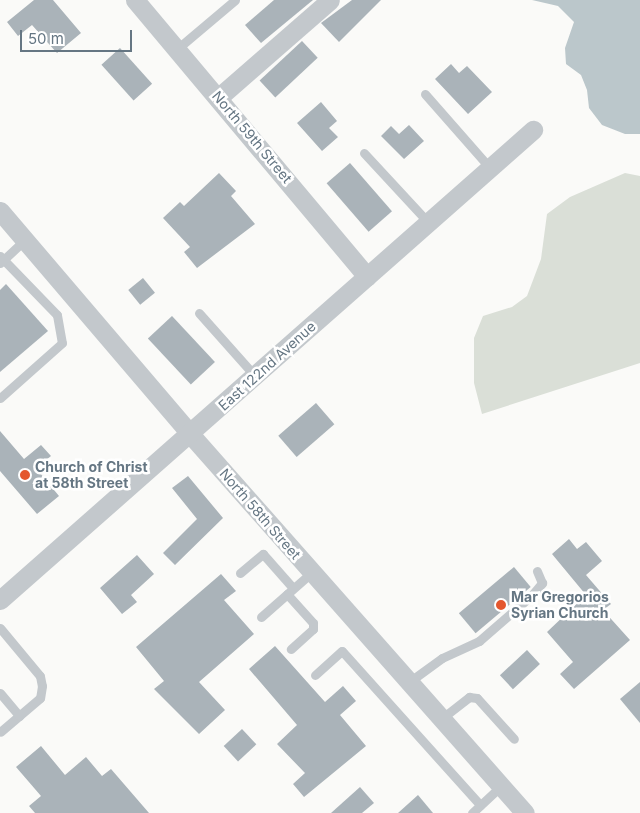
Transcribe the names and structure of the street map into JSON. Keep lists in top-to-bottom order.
{
  "streets": {
    "street": ["North 59th Street", "East 122nd Avenue", "North 58th Street"]
  },
  "crossings": [
    ["North 59th Street", "East 122nd Avenue"],
    ["East 122nd Avenue", "North 58th Street"]
  ],
  "places": ["Church of Christ at 58th Street", "Mar Gregorios Syrian Church"],
  "scale_bar": "50 m"
}
